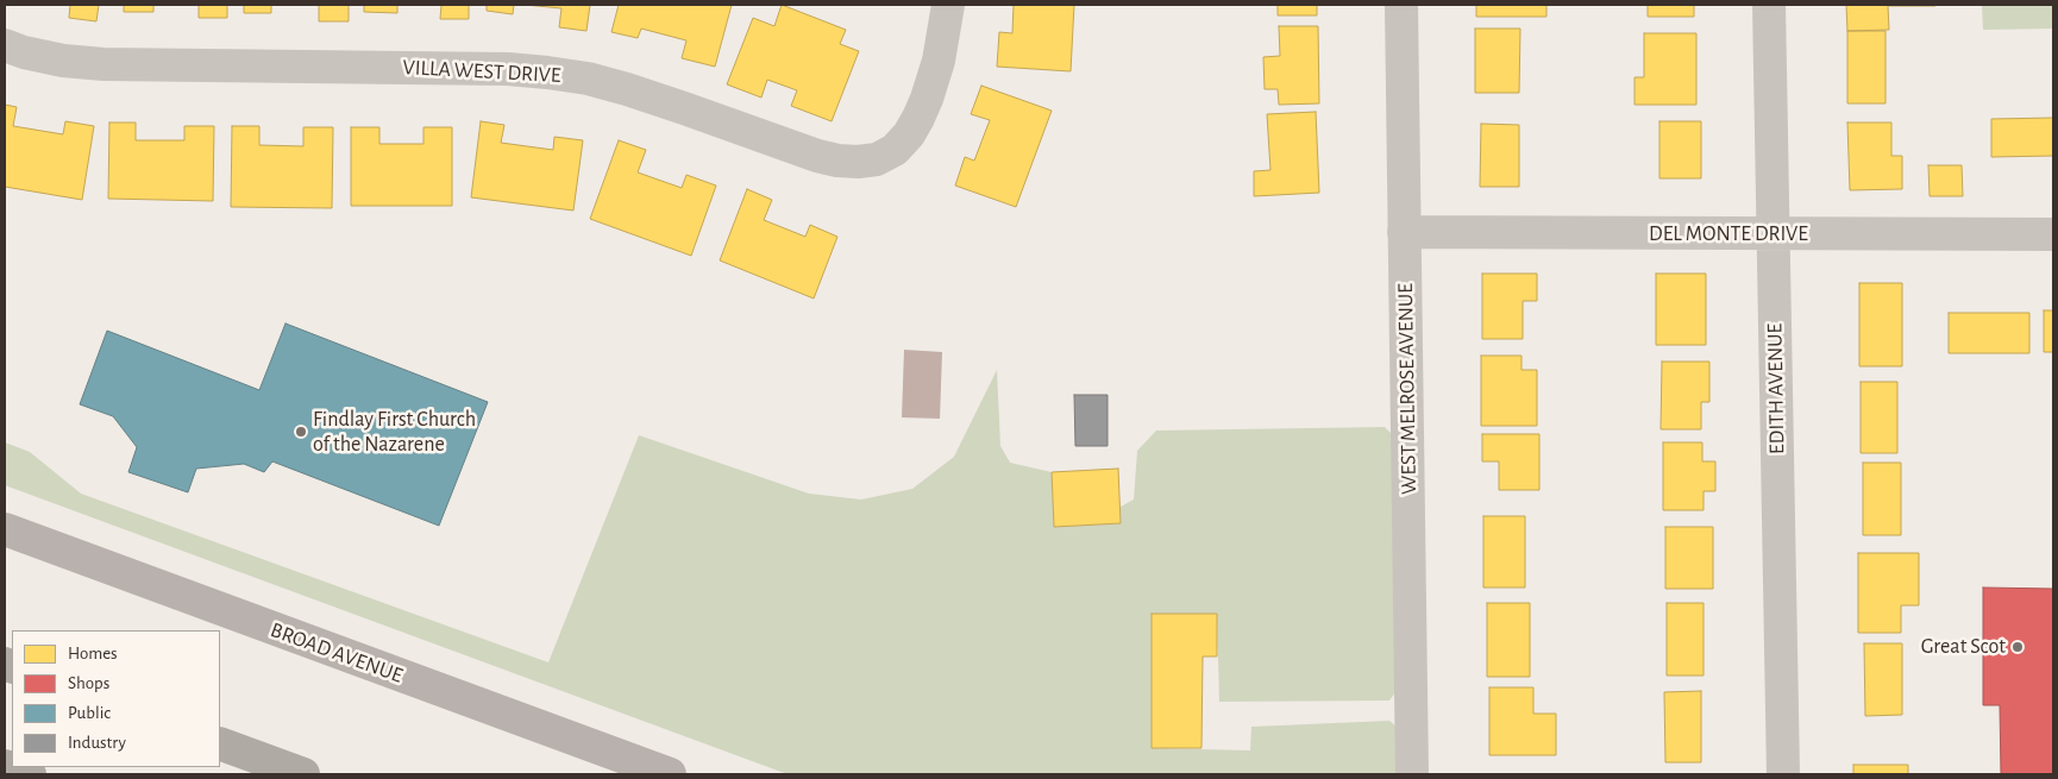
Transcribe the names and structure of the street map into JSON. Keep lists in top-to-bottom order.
{
  "streets": {
    "main road": ["BROAD AVENUE"],
    "street": [
      "VILLA WEST DRIVE",
      "DEL MONTE DRIVE",
      "WEST MELROSE AVENUE",
      "EDITH AVENUE"
    ]
  },
  "crossings": [
    ["DEL MONTE DRIVE", "WEST MELROSE AVENUE"],
    ["DEL MONTE DRIVE", "EDITH AVENUE"]
  ],
  "places": ["Findlay First Church of the Nazarene", "Great Scot"],
  "legend": [
    "Homes",
    "Shops",
    "Public",
    "Industry"
  ]
}
